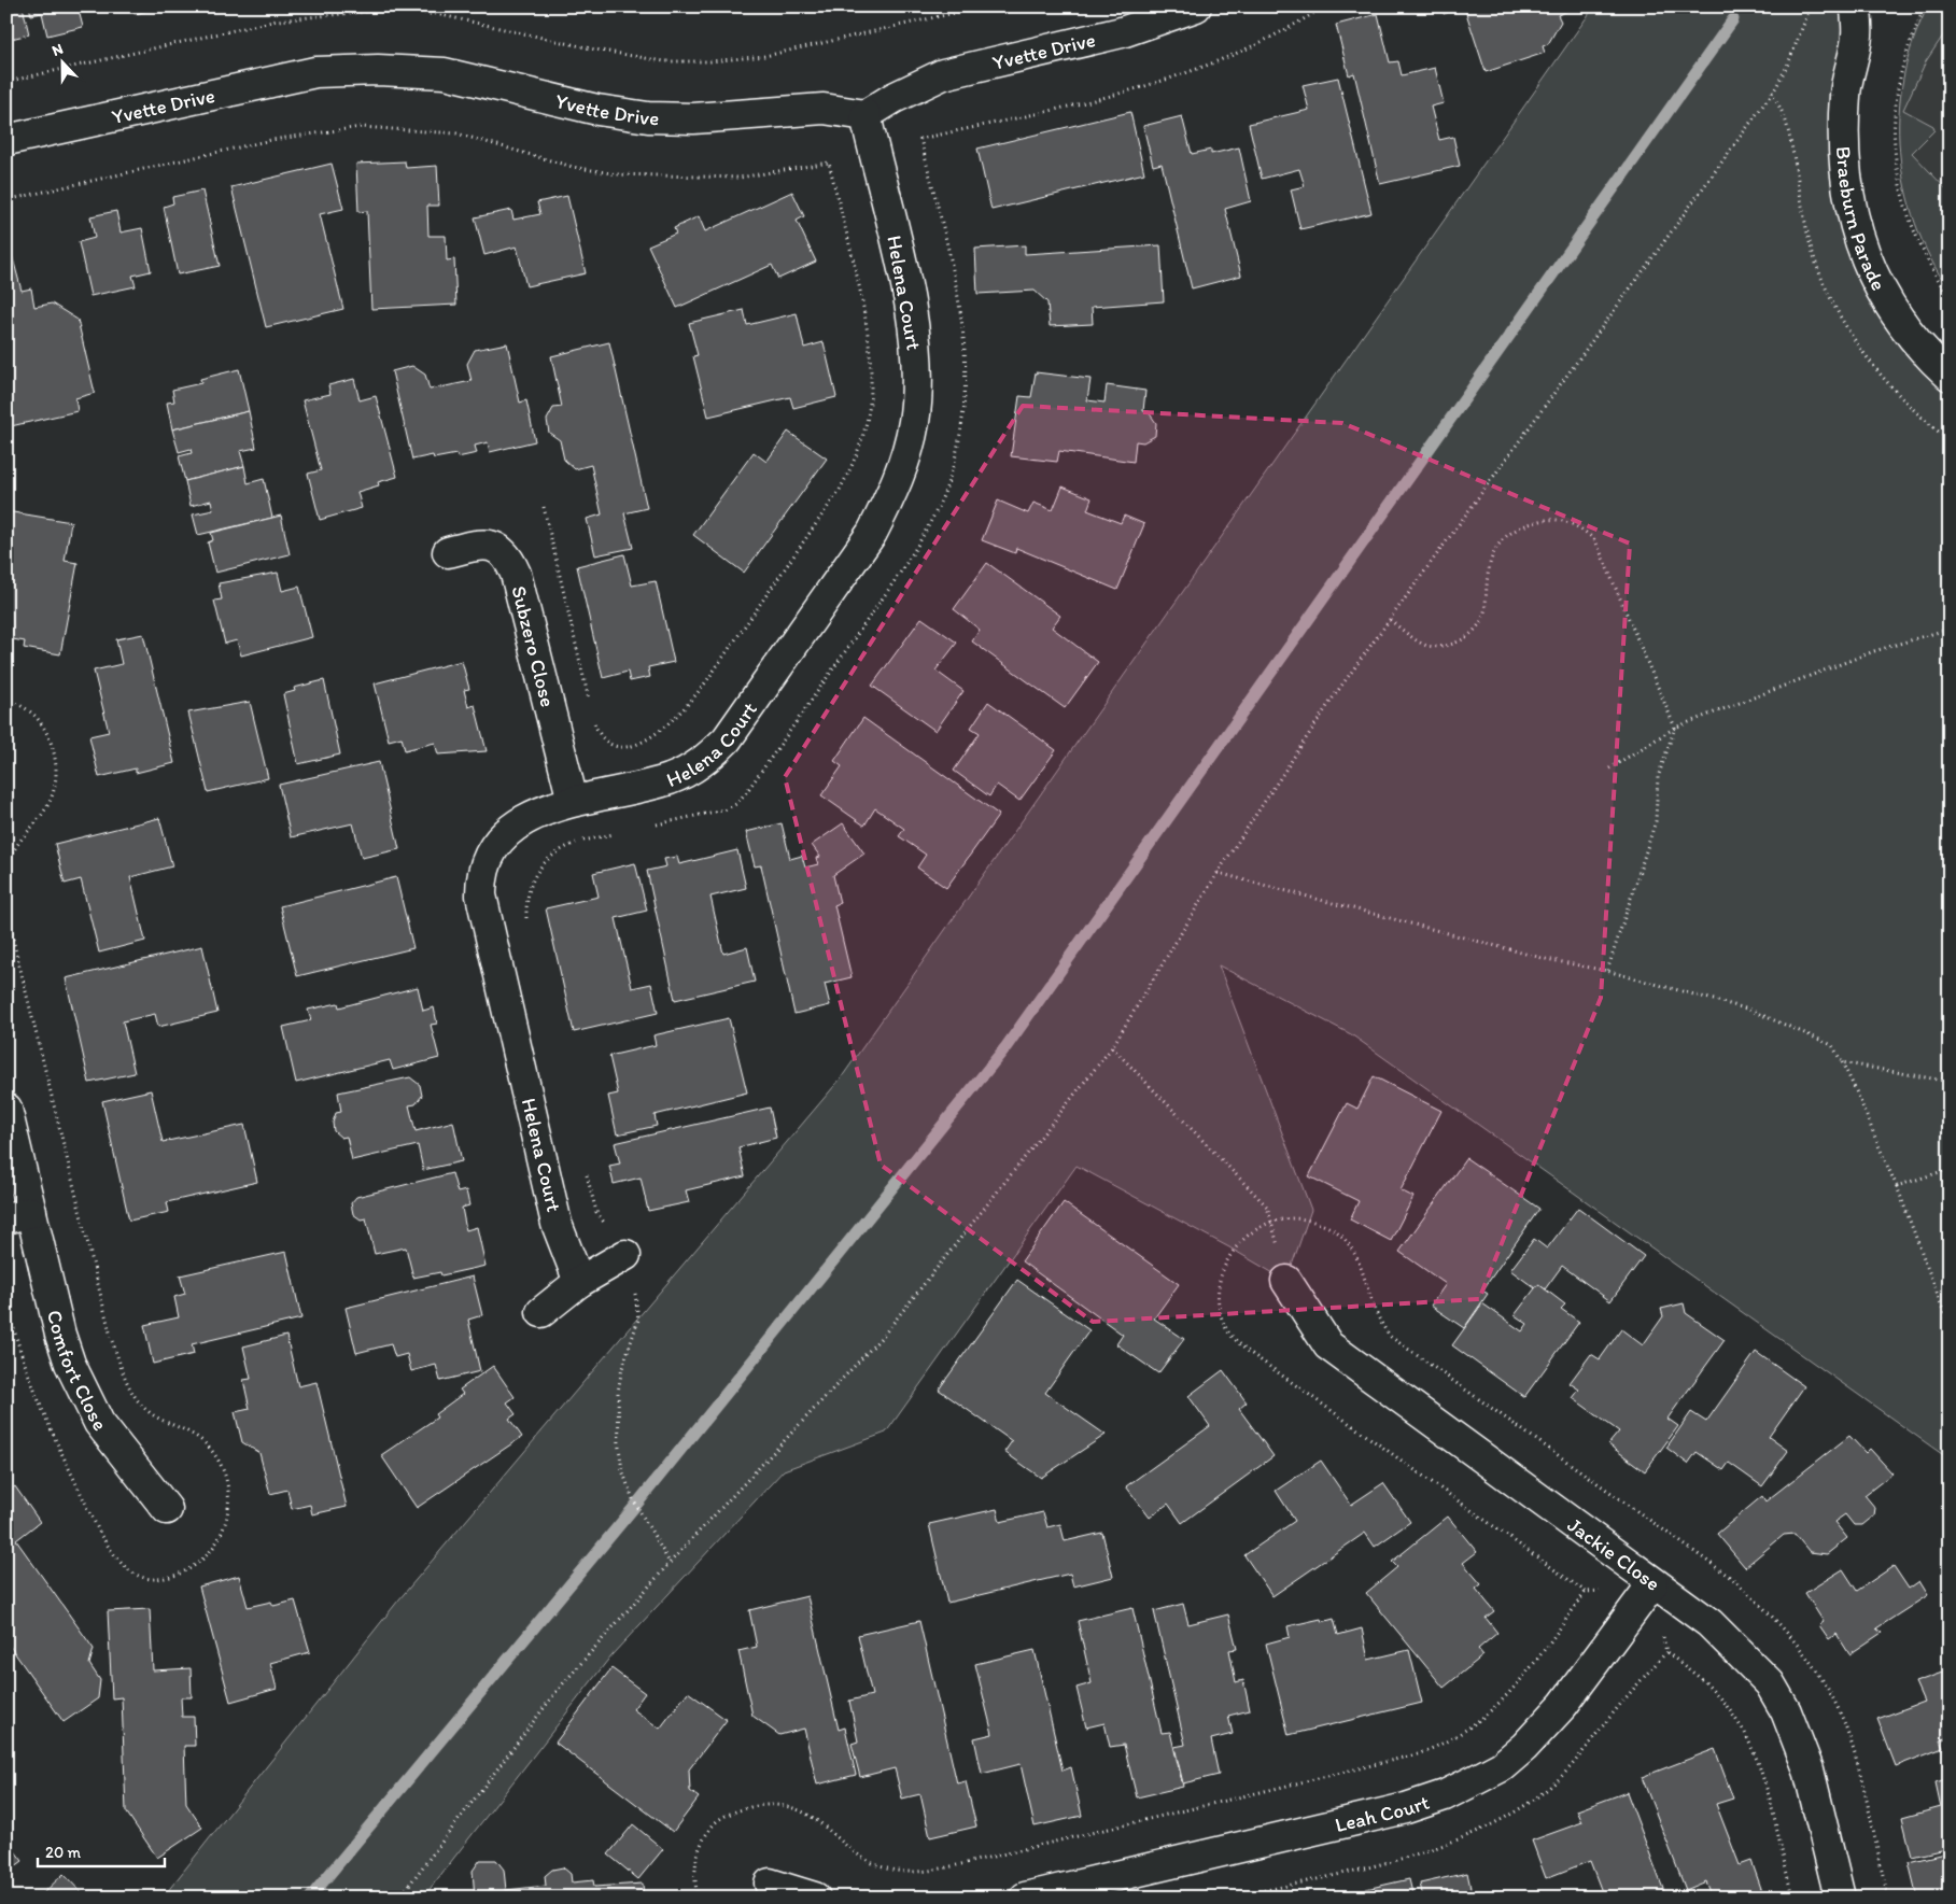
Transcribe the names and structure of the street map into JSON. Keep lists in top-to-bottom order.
{
  "streets": {
    "street": [
      "Yvette Drive",
      "Braeburn Parade",
      "Helena Court",
      "Subzero Close",
      "Comfort Close",
      "Jackie Close",
      "Leah Court"
    ]
  },
  "crossings": [
    ["Yvette Drive", "Helena Court"],
    ["Helena Court", "Subzero Close"],
    ["Jackie Close", "Leah Court"]
  ],
  "scale_bar": "20 m",
  "north": "top"
}
